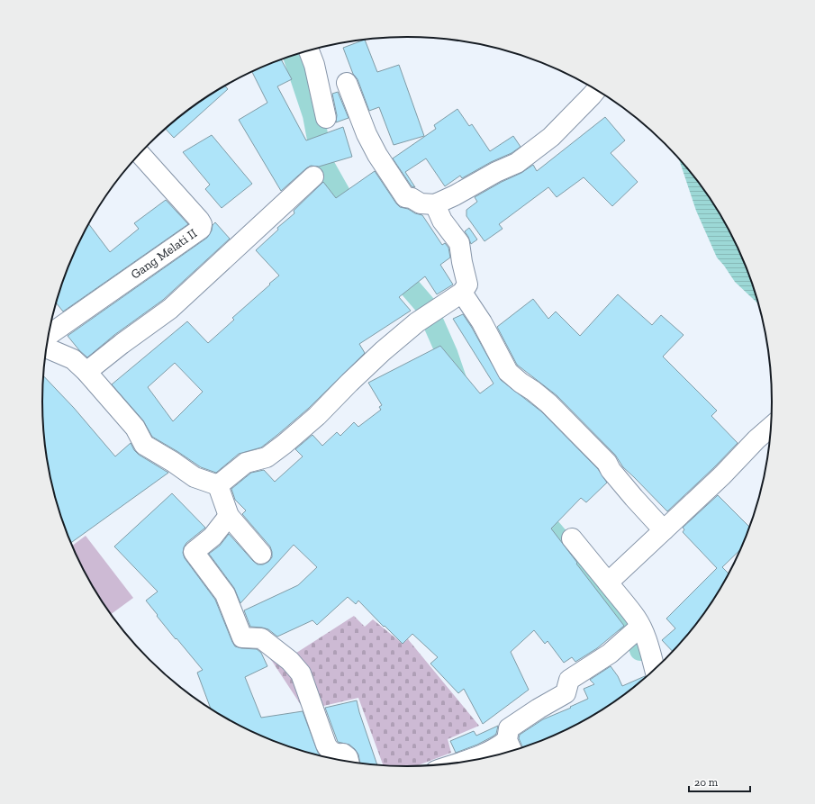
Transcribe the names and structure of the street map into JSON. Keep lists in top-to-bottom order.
{
  "streets": {
    "street": ["Gang Melati II"]
  },
  "scale_bar": "20 m"
}
